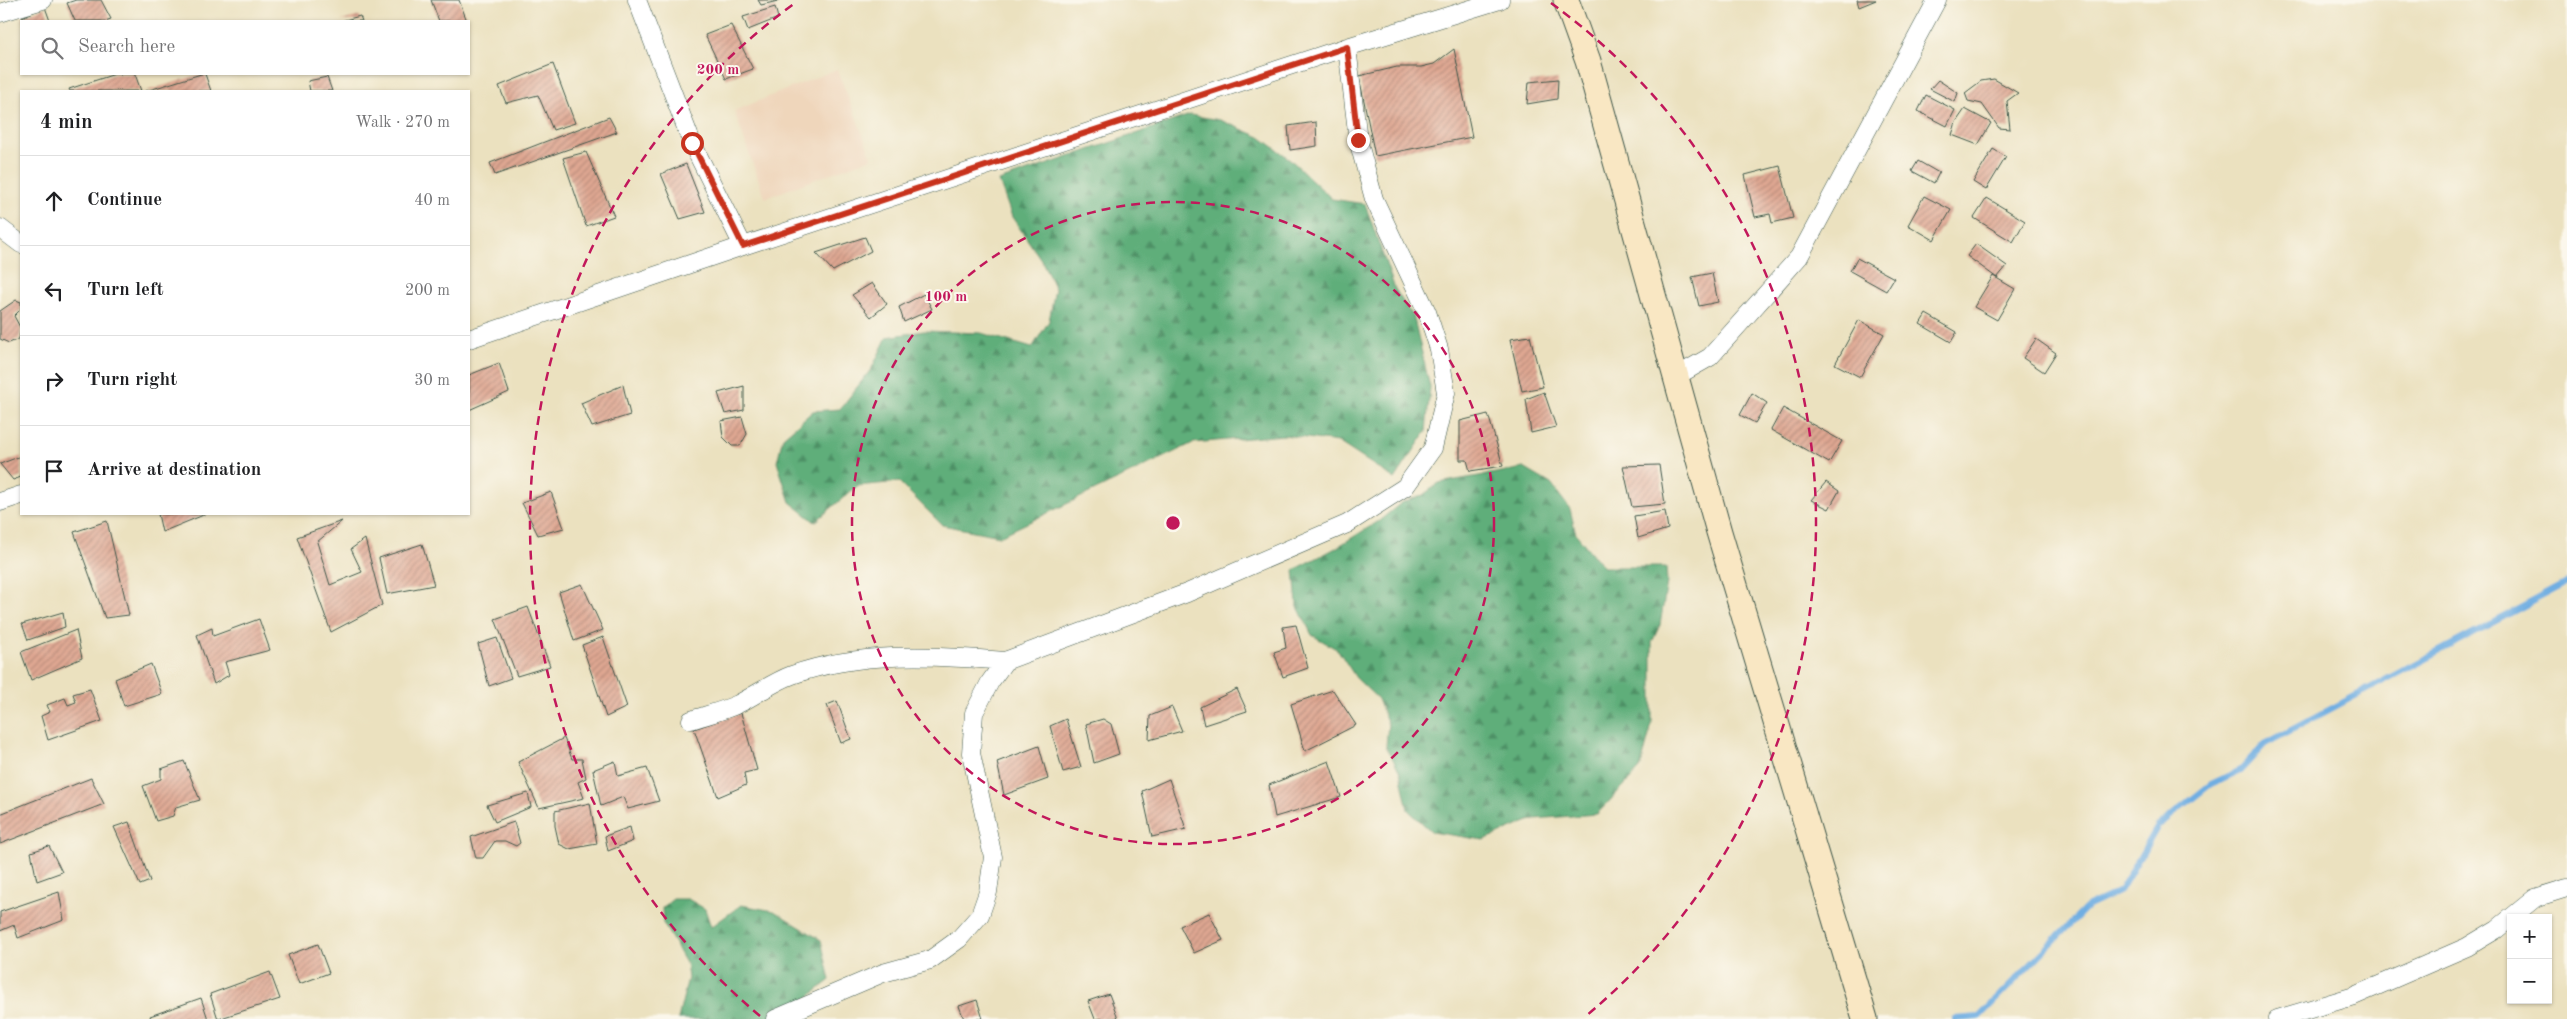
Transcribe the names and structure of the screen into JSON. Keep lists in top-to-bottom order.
{
  "page": {
    "search": "Search here",
    "heading": ["4 min", "Walk · 270 m"],
    "list": [
      ["Continue", "40 m"],
      ["Turn left", "200 m"],
      ["Turn right", "30 m"],
      "Arrive at destination"
    ],
    "map_buttons": ["+", "−"]
  },
  "rings": ["200 m", "100 m"]
}
